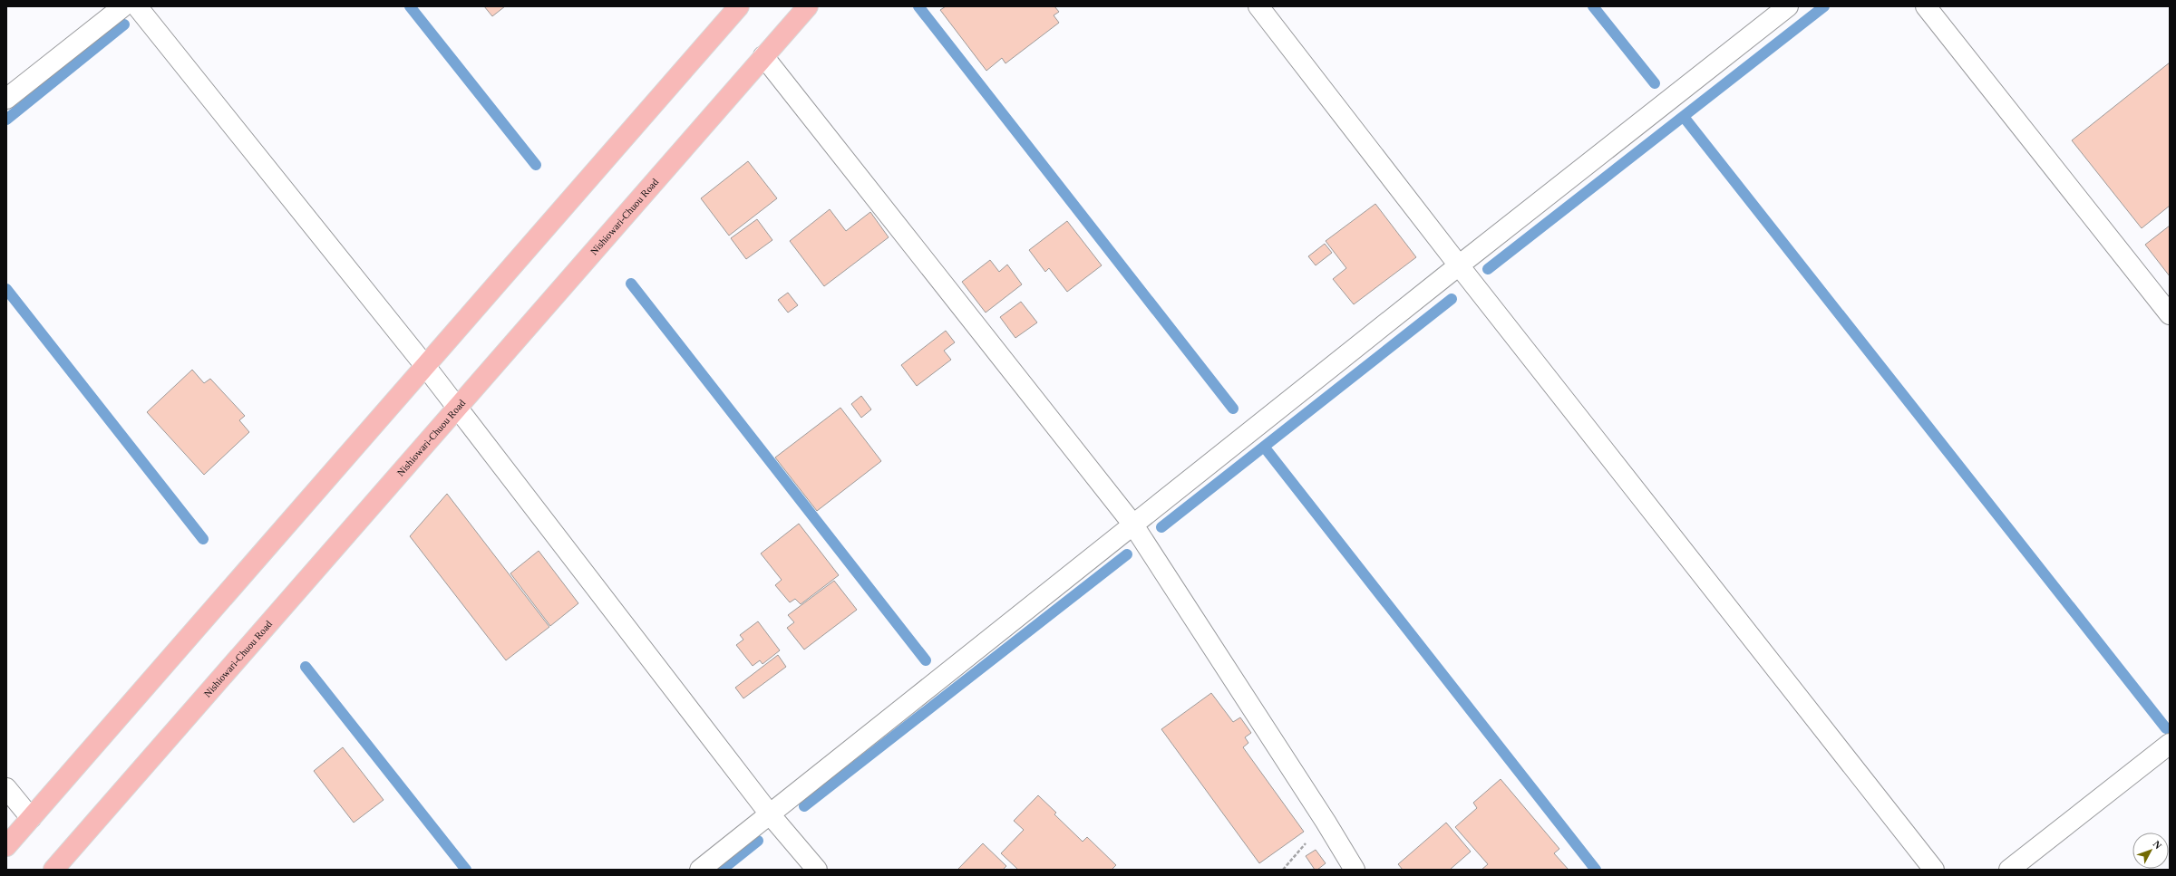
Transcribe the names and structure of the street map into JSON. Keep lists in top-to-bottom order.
{
  "streets": {
    "main road": ["Nishiowari-Chuou Road"]
  },
  "north": "top right"
}
